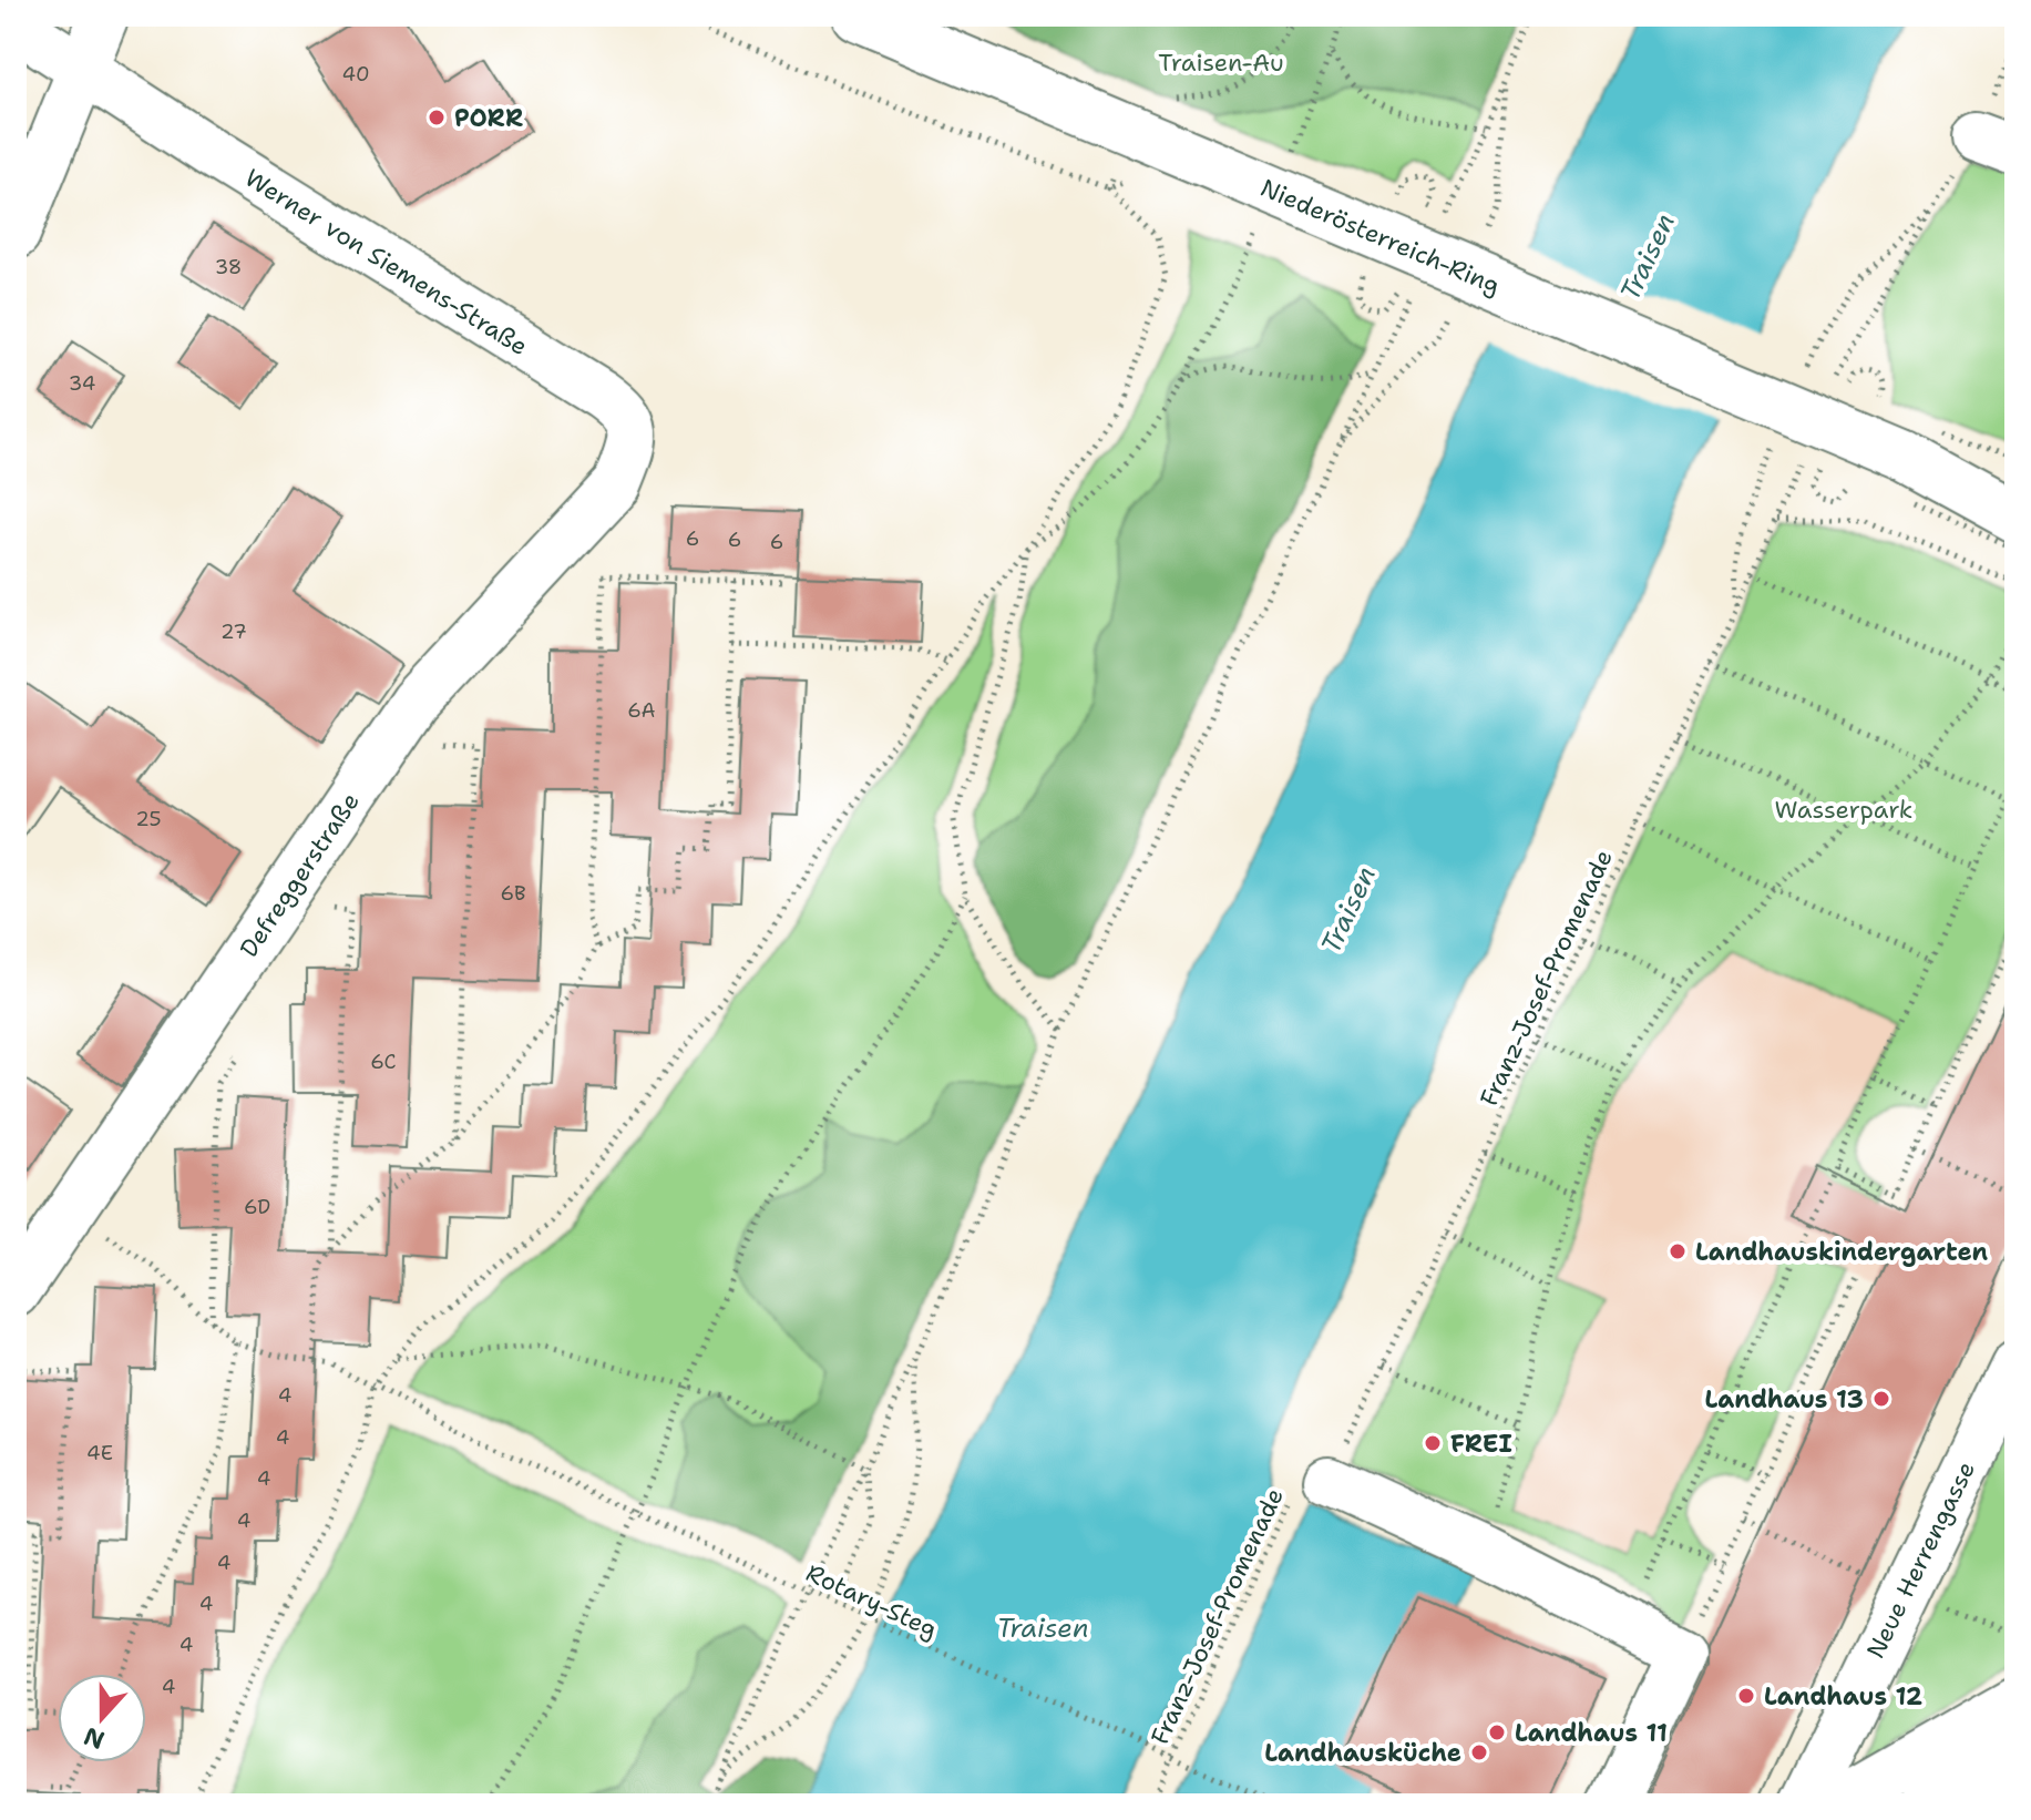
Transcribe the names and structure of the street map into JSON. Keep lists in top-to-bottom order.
{
  "streets": {
    "street": [
      "Niederösterreich-Ring",
      "Werner von Siemens-Straße",
      "Defreggerstraße",
      "Neue Herrengasse"
    ],
    "path": ["Franz-Josef-Promenade", "Rotary-Steg"]
  },
  "crossings": [
    ["Werner von Siemens-Straße", "Defreggerstraße"]
  ],
  "water": ["Traisen"],
  "parks": ["Traisen-Au", "Wasserpark"],
  "places": [
    "PORR",
    "Landhauskindergarten",
    "Landhaus 13",
    "FREI",
    "Landhaus 12",
    "Landhaus 11",
    "Landhausküche"
  ],
  "house_numbers": [
    "40",
    "38",
    "34",
    "6",
    "6",
    "6",
    "27",
    "6A",
    "25",
    "6B",
    "6C",
    "6D",
    "4",
    "4",
    "4E",
    "4",
    "4",
    "4",
    "4",
    "4",
    "4"
  ],
  "north": "bottom"
}
